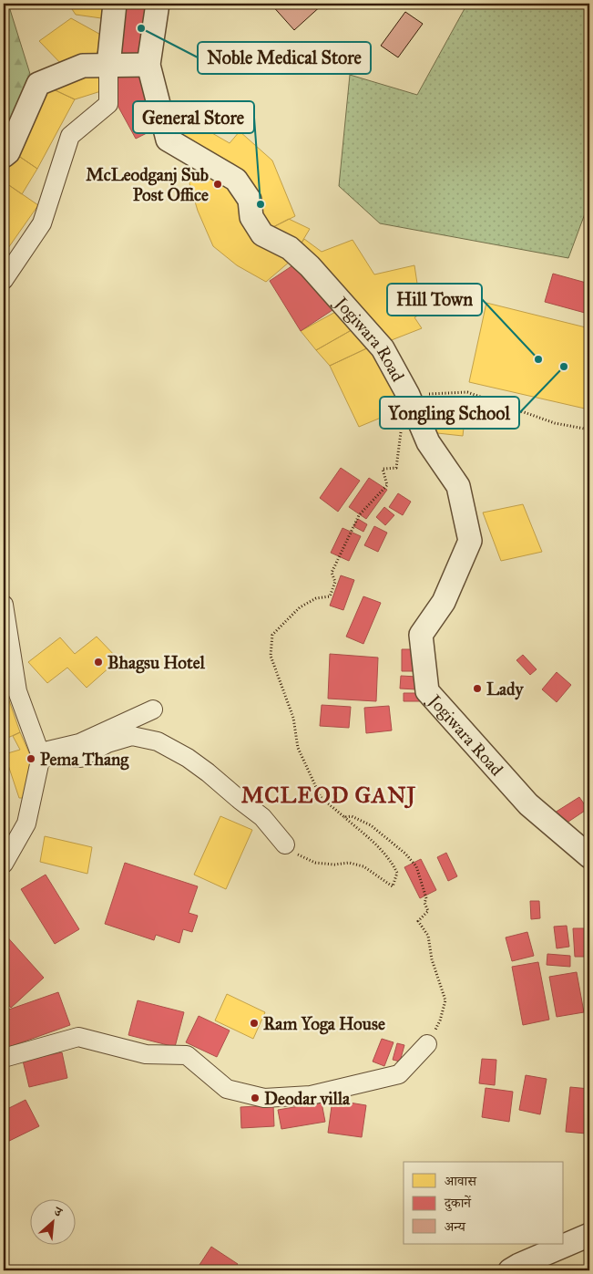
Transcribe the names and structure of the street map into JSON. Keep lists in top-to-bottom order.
{
  "streets": {
    "street": ["Jogiwara Road"]
  },
  "districts": ["MCLEOD GANJ"],
  "places": [
    "Noble Medical Store",
    "McLeodganj Sub Post Office",
    "General Store",
    "Hill Town",
    "Yongling School",
    "Bhagsu Hotel",
    "Lady",
    "Pema Thang",
    "Ram Yoga House",
    "Deodar villa"
  ],
  "legend": ["आवास", "दुकानें", "अन्य"],
  "north": "top right"
}
